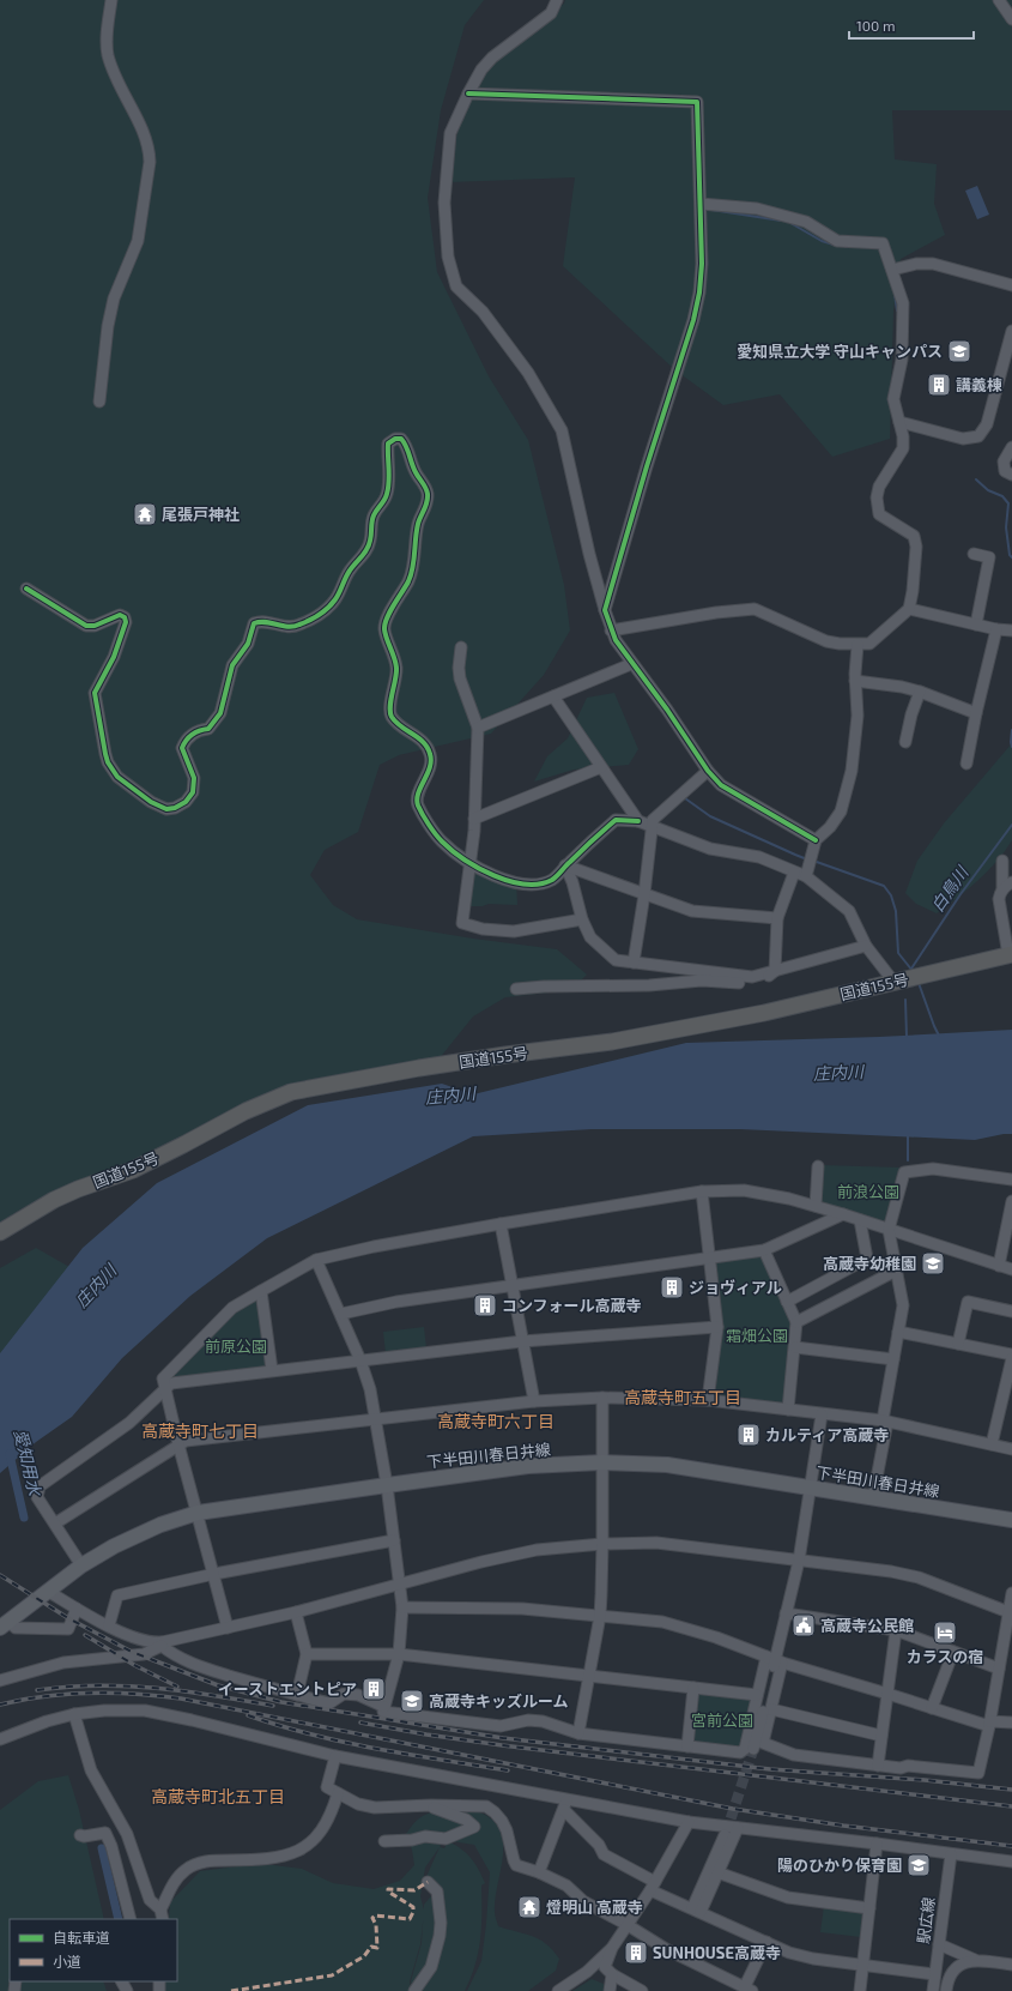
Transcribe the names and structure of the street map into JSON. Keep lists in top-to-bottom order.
{
  "streets": {
    "highway": ["国道155号"],
    "main road": ["下半田川春日井線"],
    "street": ["駅広線"]
  },
  "districts": [
    "高蔵寺町五丁目",
    "高蔵寺町六丁目",
    "高蔵寺町七丁目",
    "高蔵寺町北五丁目"
  ],
  "water": ["白鳥川", "庄内川", "愛知用水"],
  "parks": [
    "前浪公園",
    "霜畑公園",
    "前原公園",
    "宮前公園"
  ],
  "places": {
    "school or university": [
      "愛知県立大学 守山キャンパス",
      "高蔵寺幼稚園",
      "高蔵寺キッズルーム",
      "陽のひかり保育園"
    ],
    "building": [
      "講義棟",
      "ジョヴィアル",
      "コンフォール高蔵寺",
      "カルティア高蔵寺",
      "イーストエントピア",
      "SUNHOUSE高蔵寺"
    ],
    "temple": ["尾張戸神社", "燈明山 高蔵寺"],
    "public building": ["高蔵寺公民館"],
    "hotel": ["カラスの宿"]
  },
  "legend": ["自転車道", "小道"],
  "scale_bar": "100 m"
}
